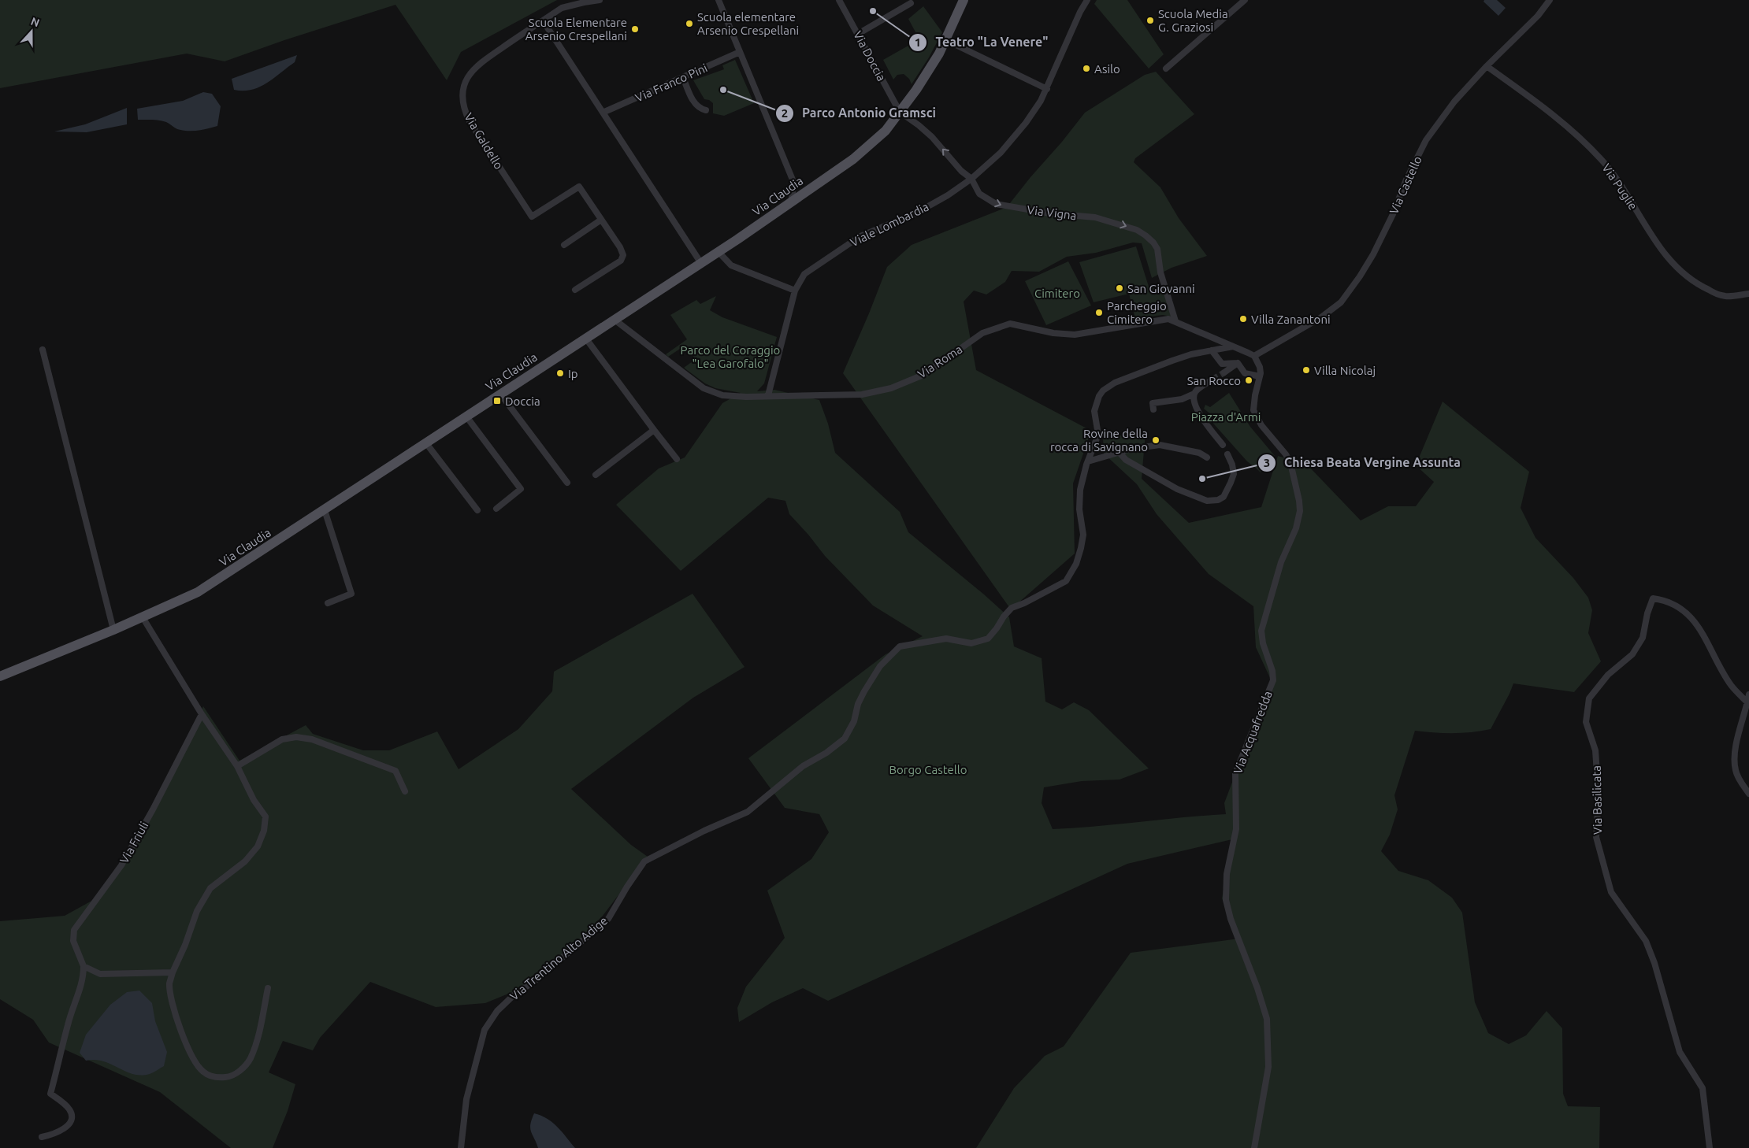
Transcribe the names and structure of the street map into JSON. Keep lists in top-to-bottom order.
{
  "streets": {
    "main road": ["Via Claudia"],
    "street": [
      "Via Doccia",
      "Via Franco Pini",
      "Via Galdello",
      "Via Castello",
      "Via Puglie",
      "Via Vigna",
      "Viale Lombardia",
      "Via Roma",
      "Via Acquafredda",
      "Via Basilicata",
      "Via Friuli",
      "Via Trentino Alto Adige"
    ]
  },
  "crossings": [
    ["Via Doccia", "Via Claudia"],
    ["Via Doccia", "Via Vigna"],
    ["Via Castello", "Via Puglie"],
    ["Via Castello", "Via Roma"],
    ["Via Claudia", "Via Vigna"],
    ["Via Claudia", "Via Roma"],
    ["Via Vigna", "Viale Lombardia"],
    ["Via Vigna", "Via Roma"],
    ["Viale Lombardia", "Via Roma"],
    ["Via Roma", "Via Trentino Alto Adige"]
  ],
  "parks": [
    "Cimitero",
    "Parco del Coraggio \"Lea Garofalo\"",
    "Piazza d'Armi",
    "Borgo Castello"
  ],
  "places": {
    "other": [
      "Teatro \"La Venere\"",
      "Scuola Media G. Graziosi",
      "Scuola elementare Arsenio Crespellani",
      "Scuola Elementare Arsenio Crespellani",
      "Asilo",
      "Parco Antonio Gramsci",
      "San Giovanni",
      "Parcheggio Cimitero",
      "Villa Zanantoni",
      "Villa Nicolaj",
      "Ip",
      "San Rocco",
      "Rovine della rocca di Savignano",
      "Chiesa Beata Vergine Assunta"
    ],
    "transit": ["Doccia"]
  },
  "north": "top"
}
